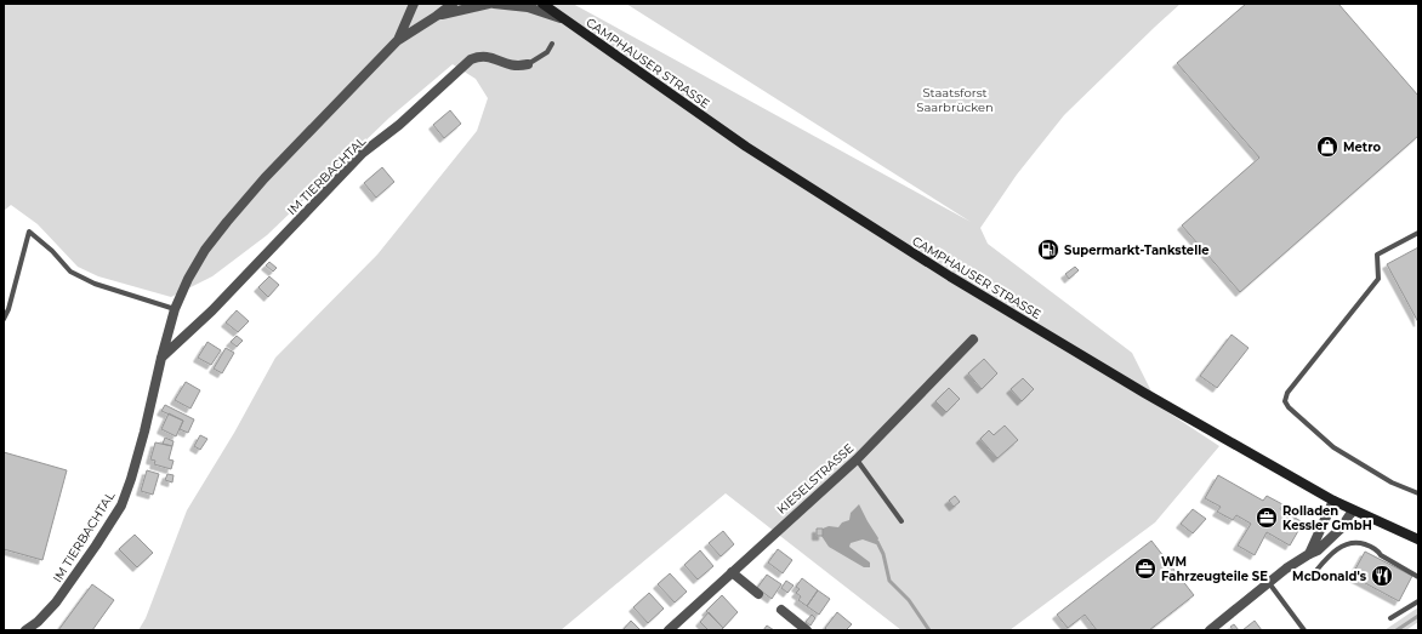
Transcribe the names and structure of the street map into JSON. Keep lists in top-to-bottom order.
{
  "streets": {
    "street": ["CAMPHAUSER STRASSE", "IM TIERBACHTAL", "KIESELSTRASSE"]
  },
  "parks": ["Staatsforst Saarbrücken"],
  "places": {
    "shop": ["Metro"],
    "fuel station": ["Supermarkt-Tankstelle"],
    "office": ["Rolladen Kessler GmbH", "WM Fahrzeugteile SE"],
    "restaurant": ["McDonald's"]
  }
}
